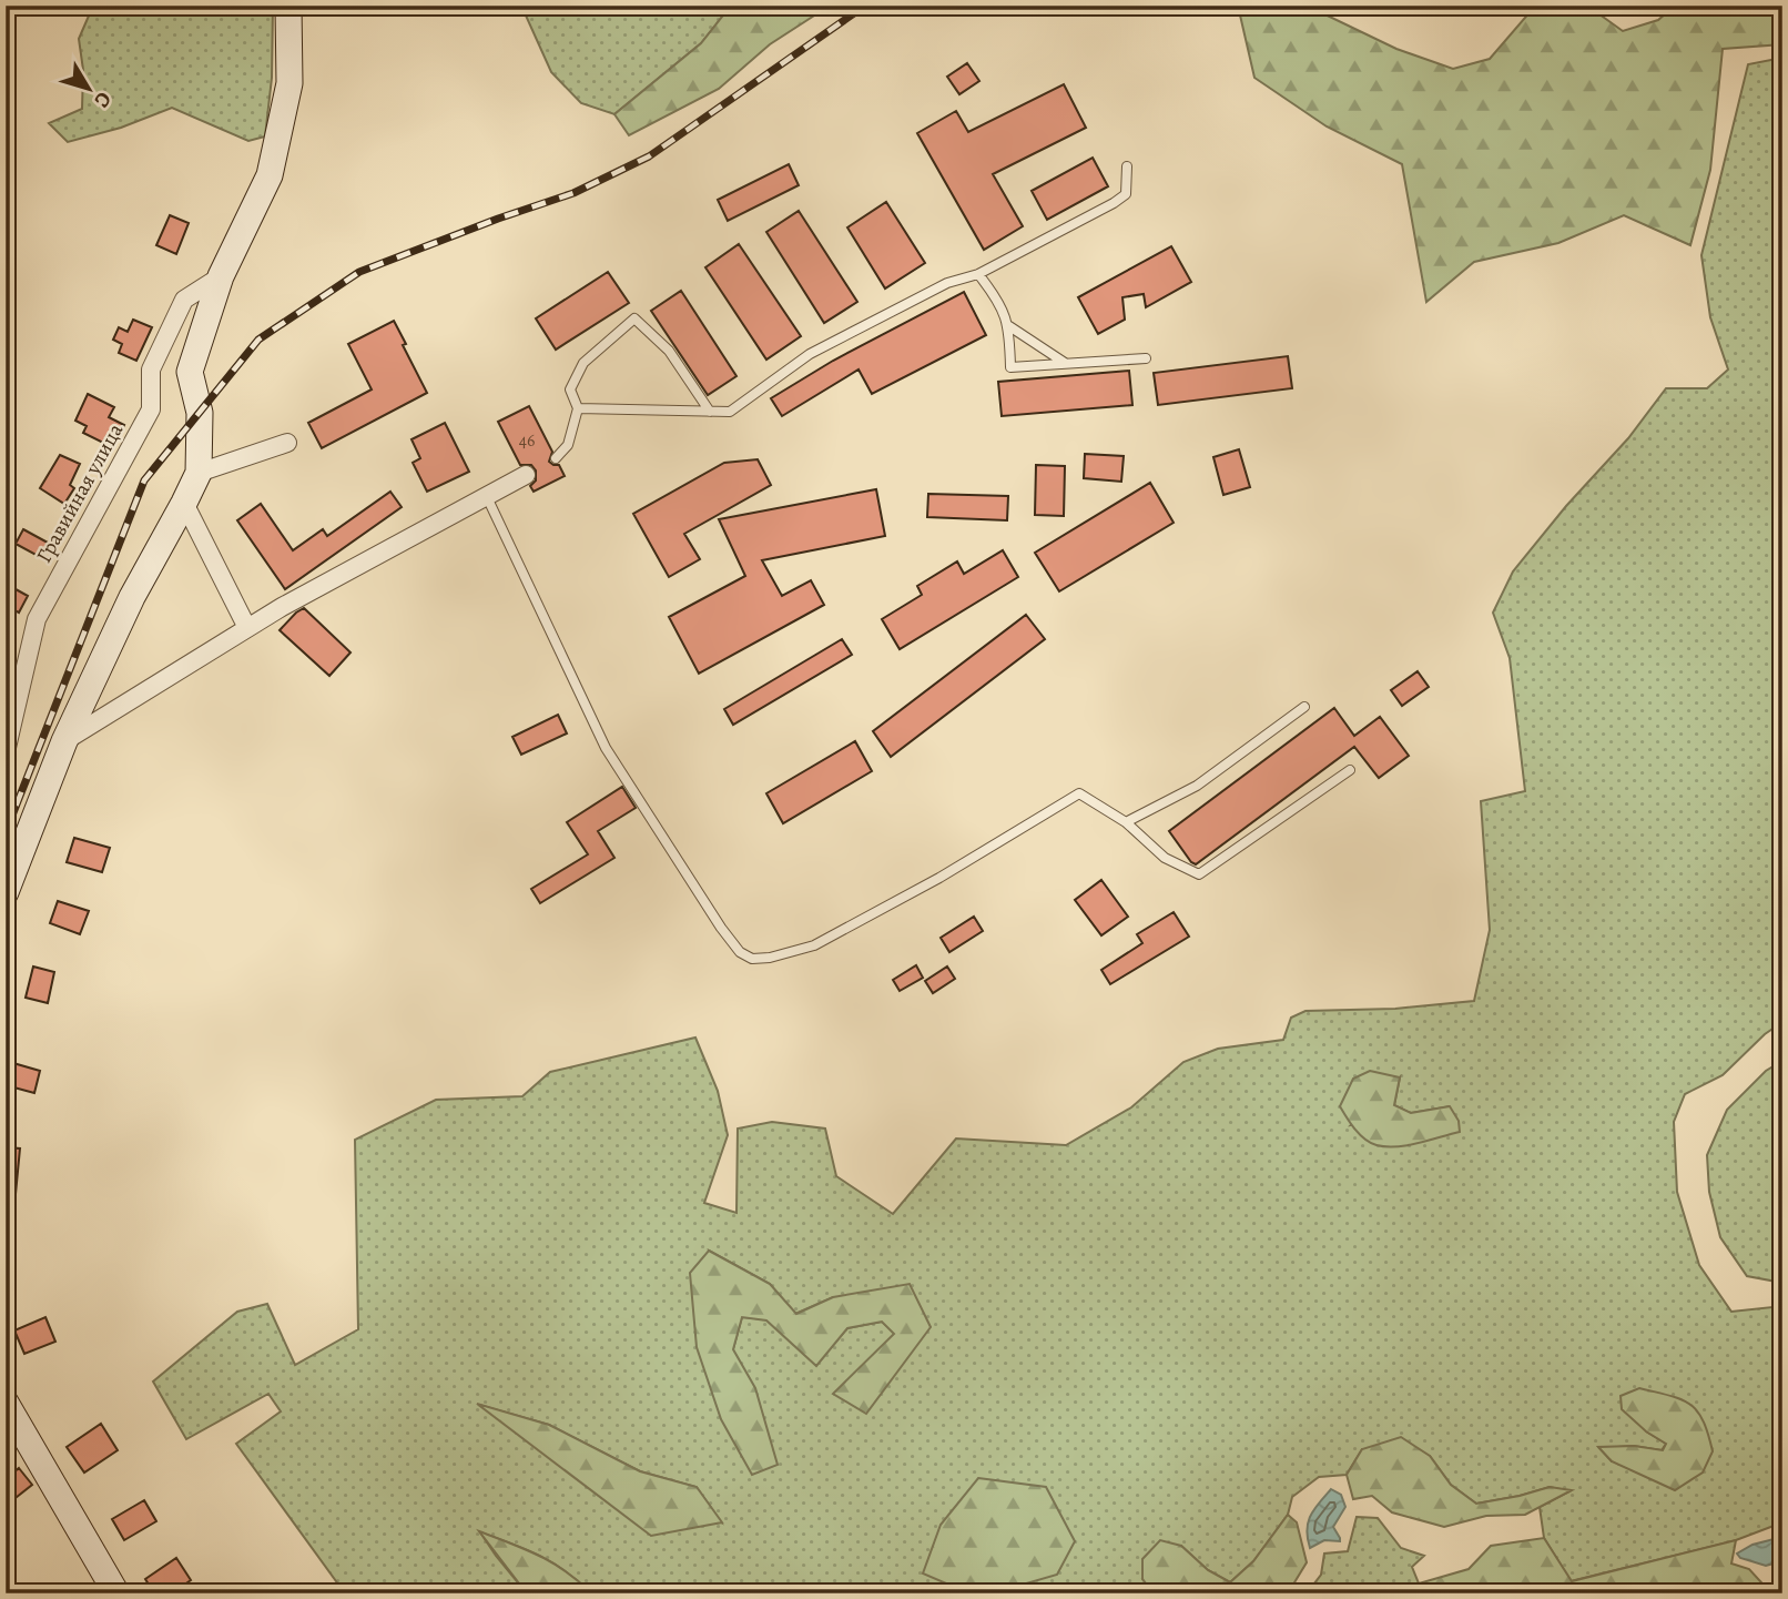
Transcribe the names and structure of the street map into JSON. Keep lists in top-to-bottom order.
{
  "streets": {
    "street": ["Гравийная улица"]
  },
  "house_numbers": ["46"],
  "north": "bottom right"
}
